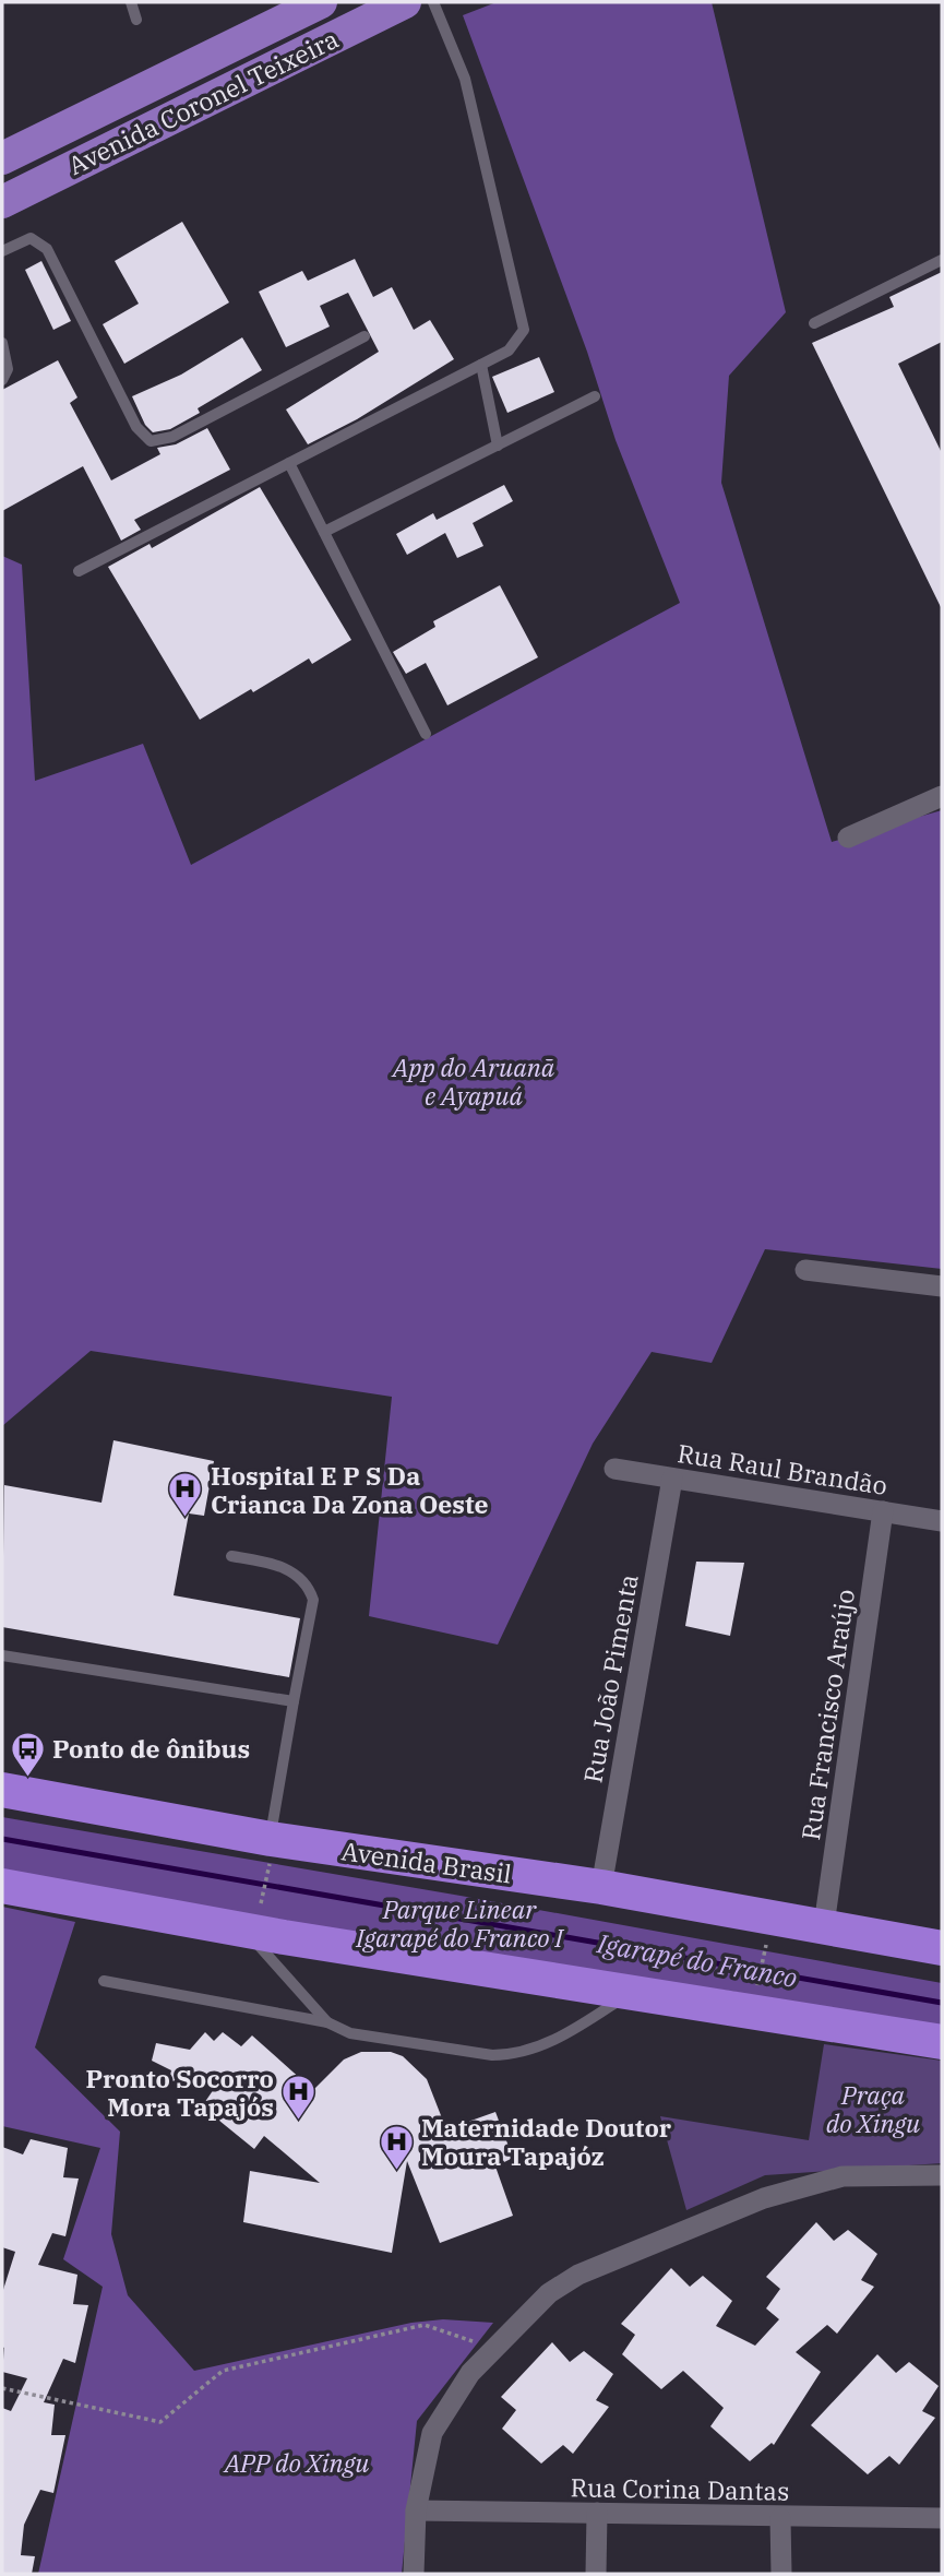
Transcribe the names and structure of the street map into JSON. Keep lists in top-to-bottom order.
{
  "streets": {
    "highway": ["Avenida Brasil"],
    "main road": ["Avenida Coronel Teixeira"],
    "street": [
      "Rua Raul Brandão",
      "Rua João Pimenta",
      "Rua Francisco Araújo",
      "Rua Corina Dantas"
    ]
  },
  "crossings": [
    ["Rua Raul Brandão", "Rua João Pimenta"],
    ["Rua Raul Brandão", "Rua Francisco Araújo"],
    ["Rua João Pimenta", "Avenida Brasil"],
    ["Rua Francisco Araújo", "Avenida Brasil"]
  ],
  "water": ["Igarapé do Franco"],
  "parks": [
    "App do Aruanã e Ayapuá",
    "Parque Linear Igarapé do Franco I",
    "Praça do Xingu",
    "APP do Xingu"
  ],
  "places": {
    "hospital": ["Hospital E P S Da Crianca Da Zona Oeste", "Pronto Socorro Mora Tapajós", "Maternidade Doutor Moura Tapajóz"],
    "bus stop": ["Ponto de ônibus"]
  }
}
